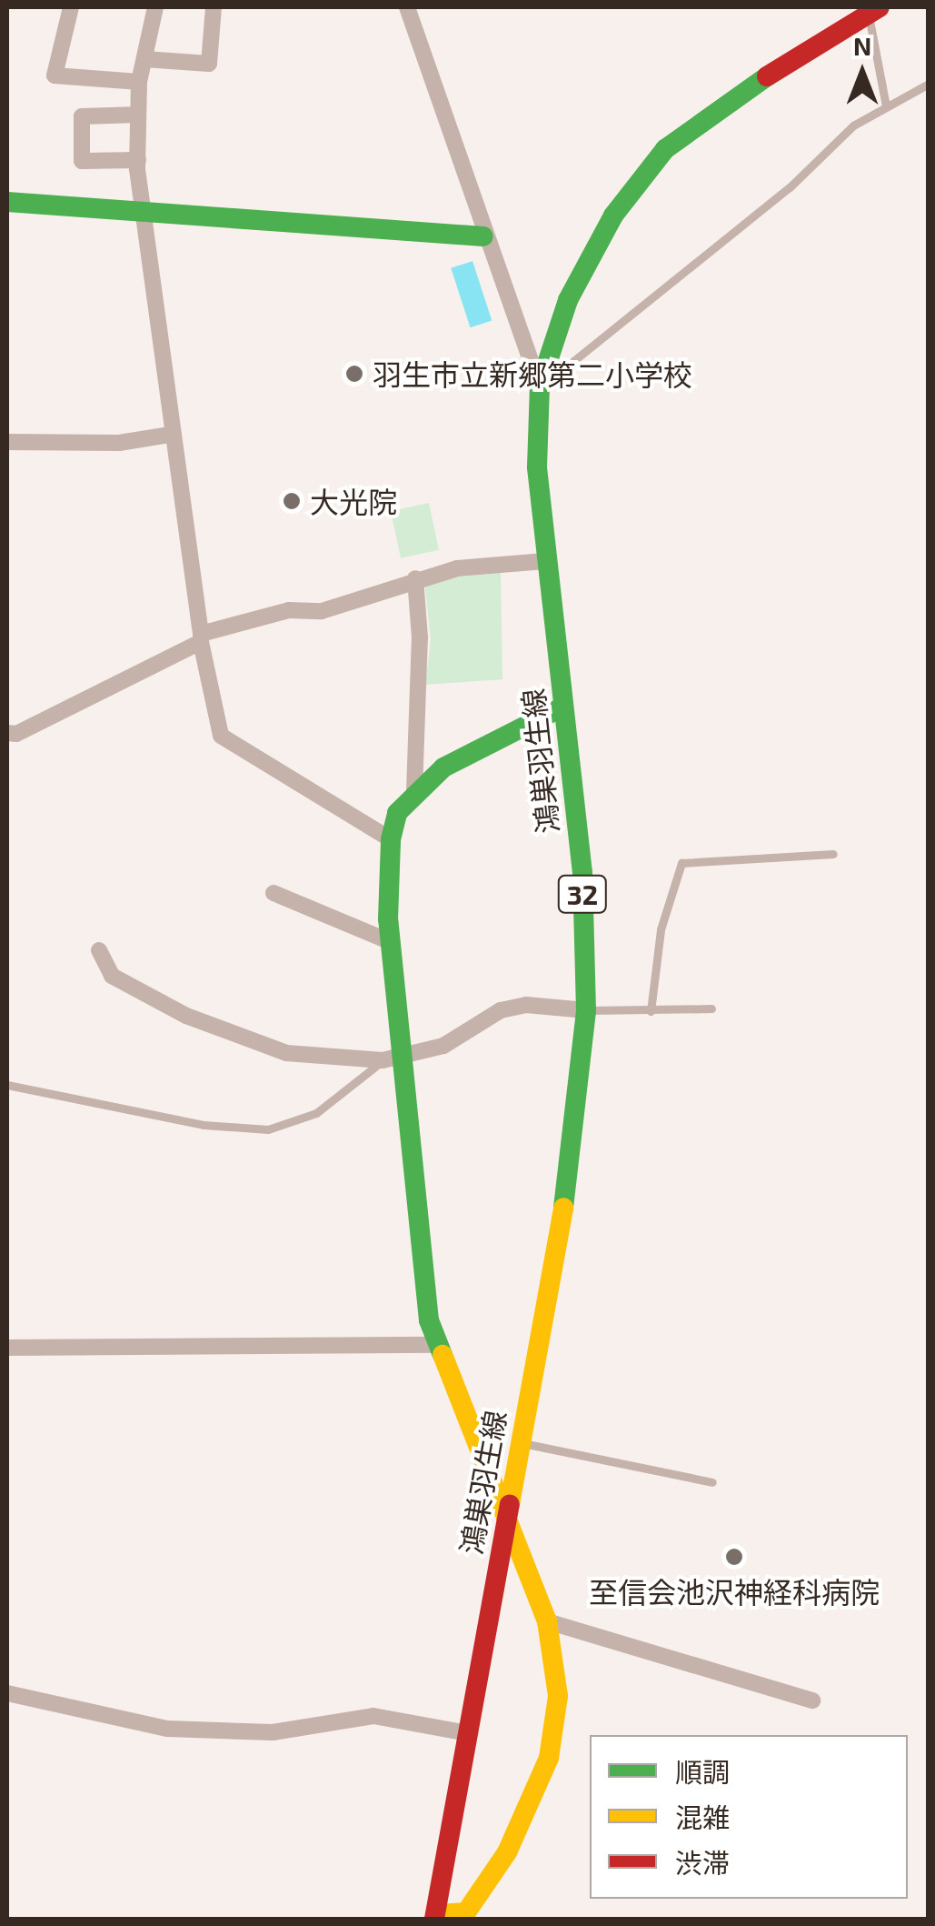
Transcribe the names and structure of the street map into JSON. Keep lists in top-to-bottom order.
{
  "streets": {
    "main road": ["鴻巣羽生線", "32"]
  },
  "places": ["羽生市立新郷第二小学校", "大光院", "至信会池沢神経科病院"],
  "legend": ["順調", "混雑", "渋滞"],
  "north": "top"
}
